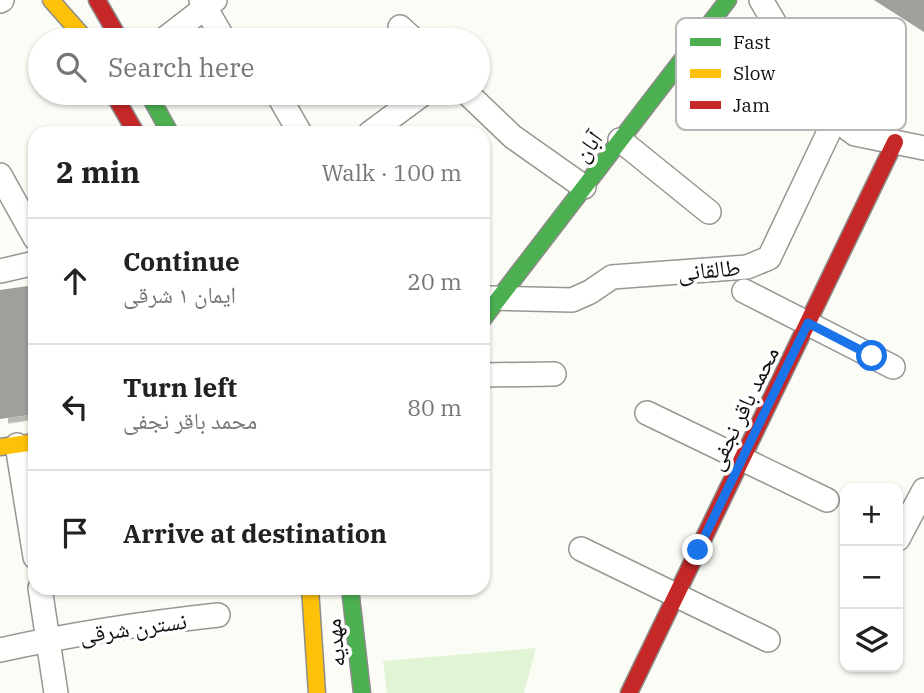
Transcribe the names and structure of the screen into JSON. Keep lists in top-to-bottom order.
{
  "streets": {
    "street": [
      "آبان",
      "طالقانی",
      "محمد باقر نجفی",
      "نسترن شرقی",
      "مهدیه"
    ]
  },
  "crossings": [
    ["آبان", "طالقانی"]
  ],
  "legend": ["Fast", "Slow", "Jam"],
  "page": {
    "search": "Search here",
    "heading": ["2 min", "Walk · 100 m"],
    "list": [
      ["Continue", "ایمان ۱ شرقی", "20 m"],
      ["Turn left", "محمد باقر نجفی", "80 m"],
      "Arrive at destination"
    ],
    "map_buttons": ["+", "−"]
  }
}
